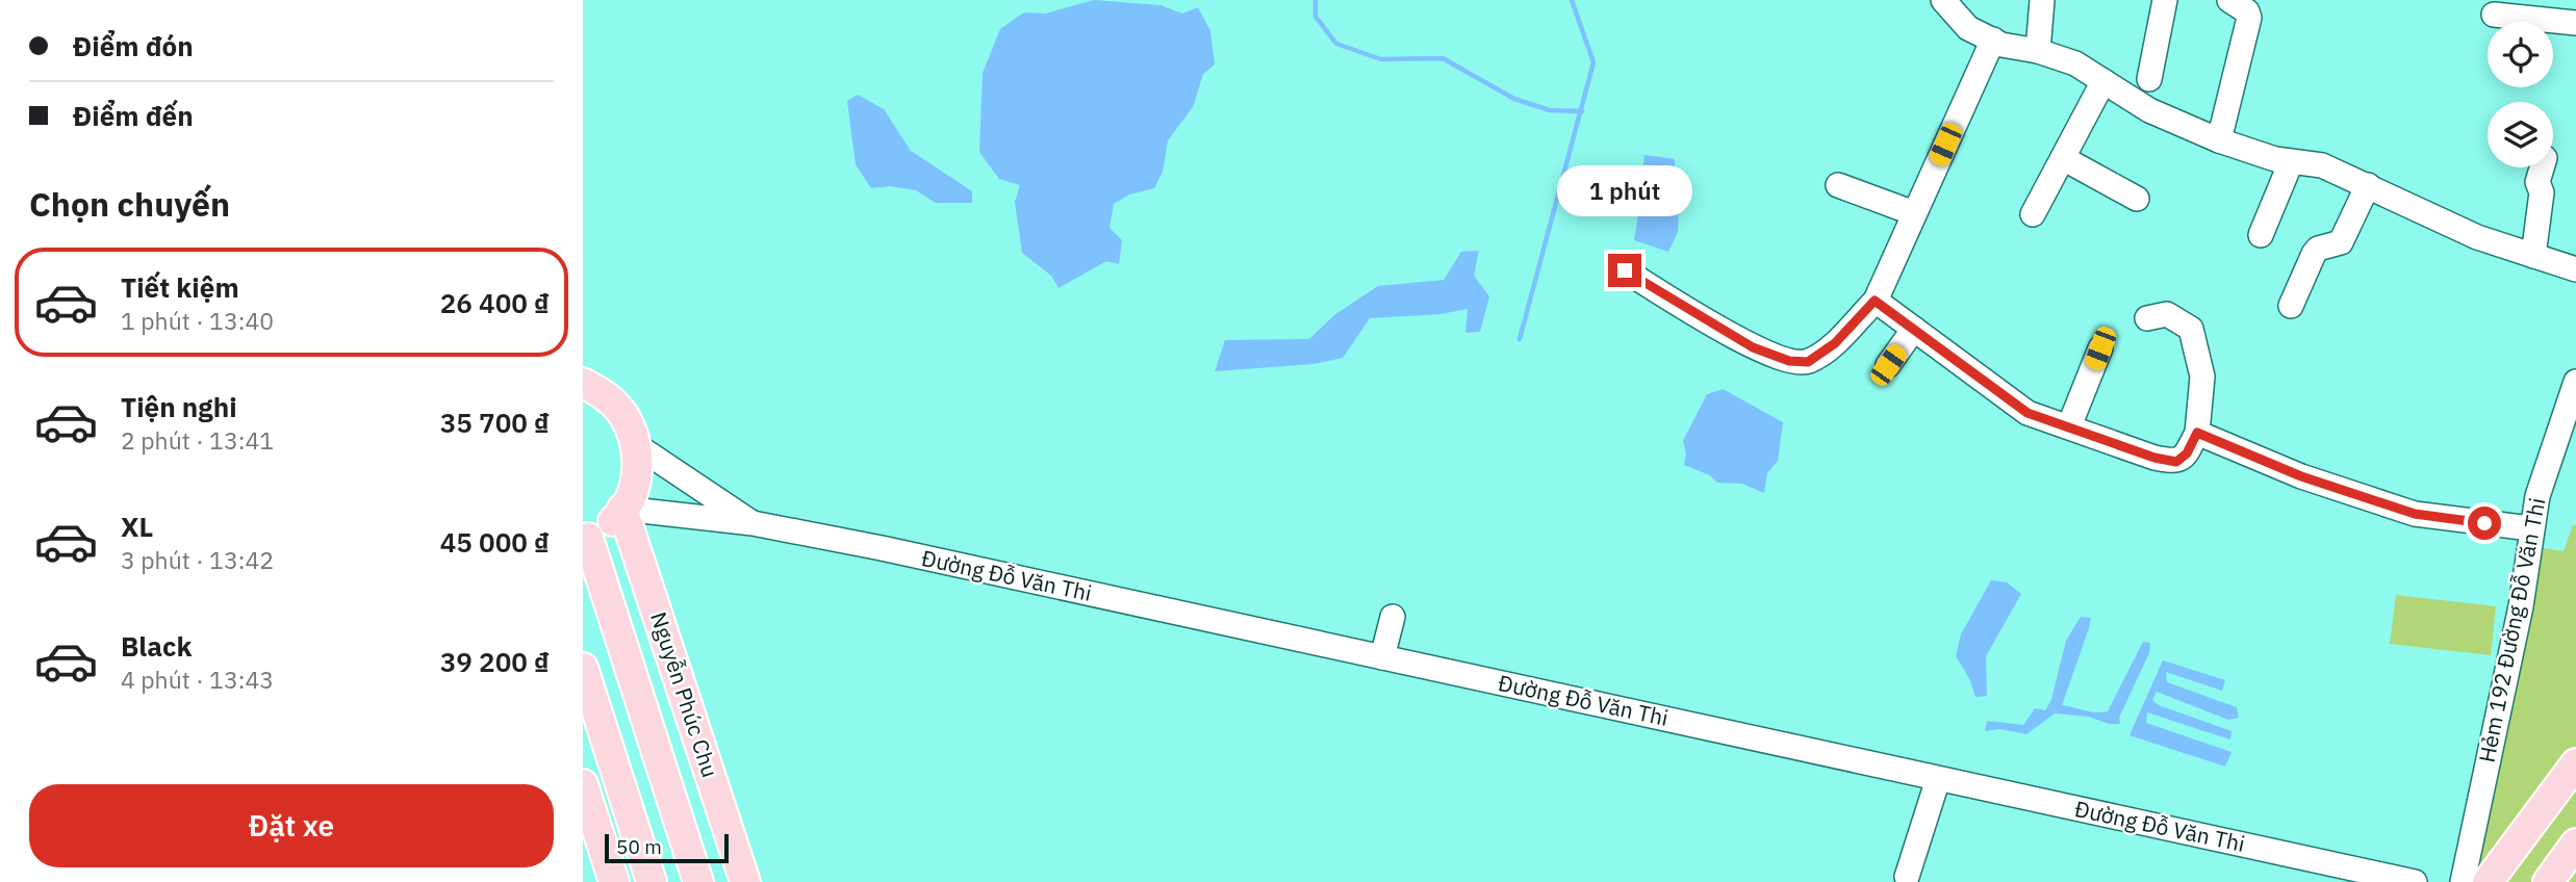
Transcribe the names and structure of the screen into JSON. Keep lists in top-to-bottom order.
{
  "streets": {
    "main road": ["Nguyễn Phúc Chu"],
    "street": ["Đường Đỗ Văn Thi", "Hẻm 192 Đường Đỗ Văn Thi"]
  },
  "crossings": [
    ["Đường Đỗ Văn Thi", "Nguyễn Phúc Chu"]
  ],
  "scale_bar": "50 m",
  "page": {
    "banner": ["Điểm đón", "Điểm đến"],
    "heading": "Chọn chuyến",
    "bubble": "1 phút",
    "list": [
      {
        "name": "Tiết kiệm",
        "note": "1 phút · 13:40",
        "value": "26 400 ₫"
      },
      {
        "name": "Tiện nghi",
        "note": "2 phút · 13:41",
        "value": "35 700 ₫"
      },
      {
        "name": "XL",
        "note": "3 phút · 13:42",
        "value": "45 000 ₫"
      },
      {
        "name": "Black",
        "note": "4 phút · 13:43",
        "value": "39 200 ₫"
      }
    ],
    "buttons": "Đặt xe",
    "scale": "50 m"
  }
}
